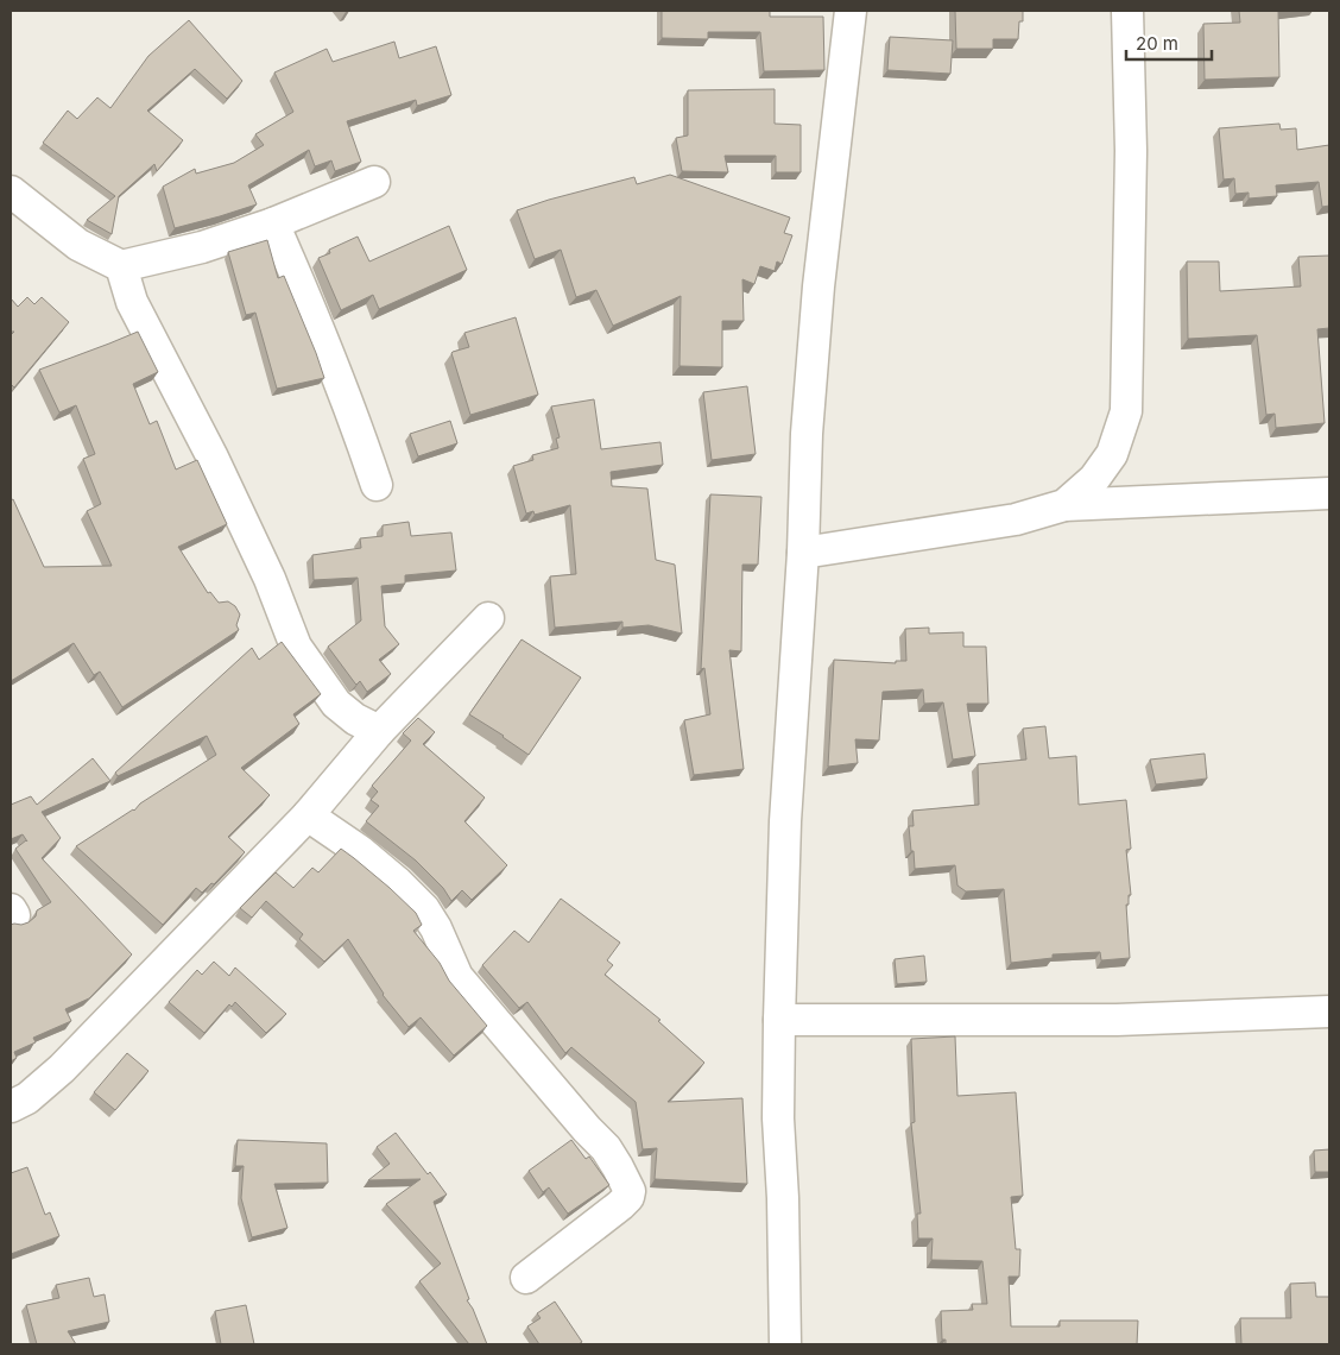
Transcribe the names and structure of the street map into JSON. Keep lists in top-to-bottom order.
{
  "scale_bar": "20 m"
}
